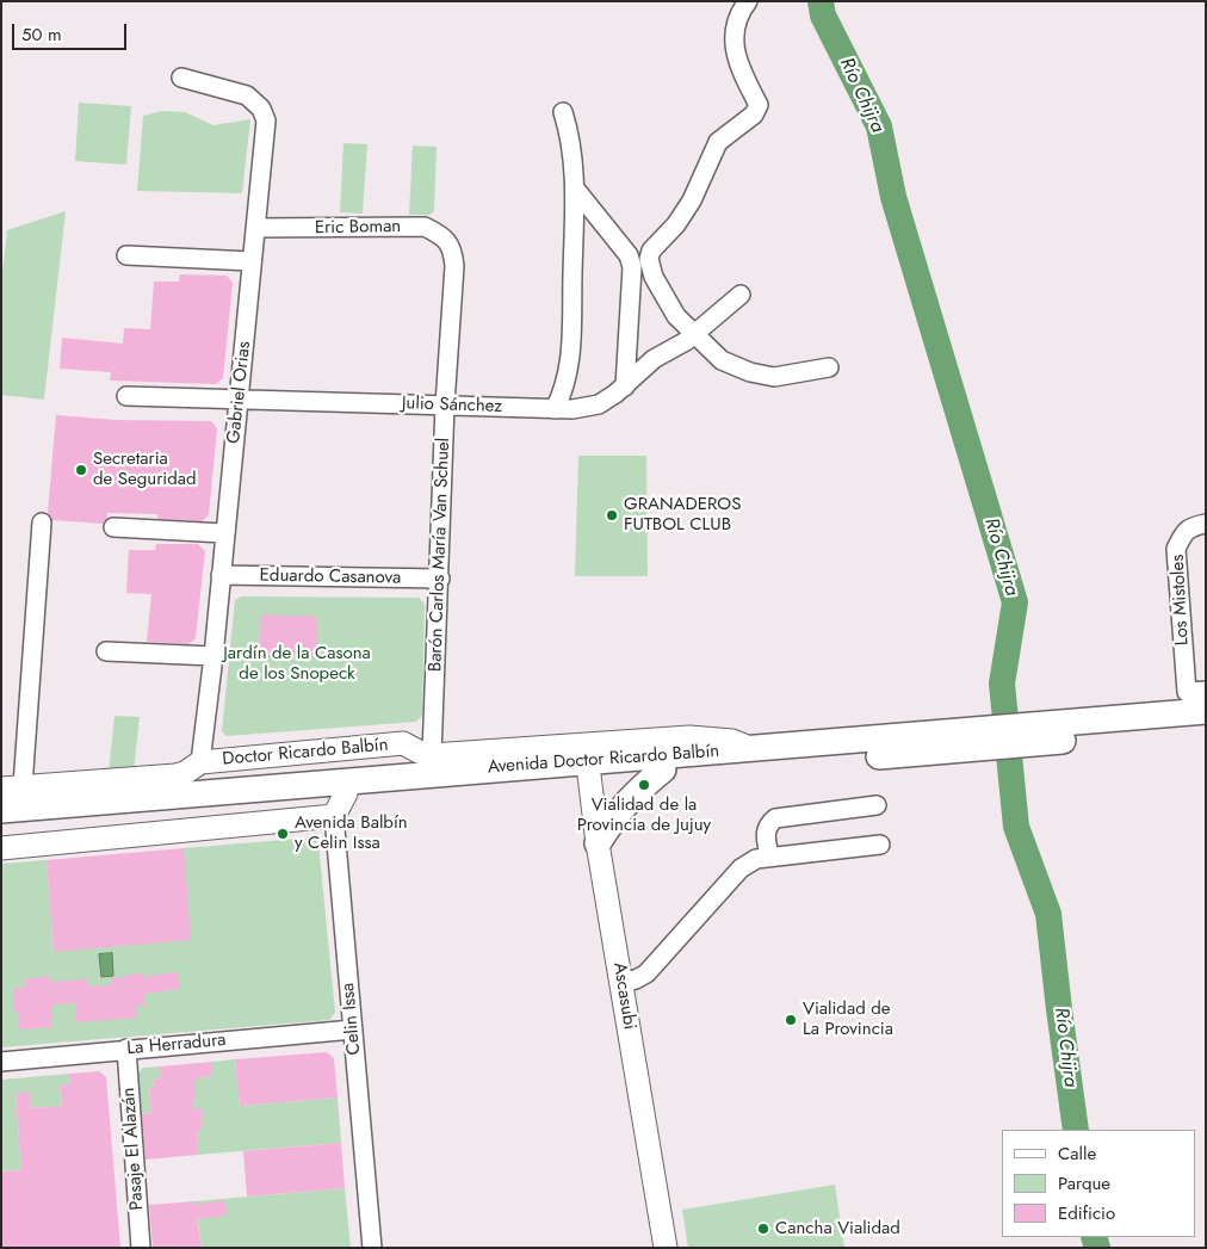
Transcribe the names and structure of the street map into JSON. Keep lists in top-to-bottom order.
{
  "streets": {
    "main road": ["Avenida Doctor Ricardo Balbín"],
    "street": [
      "Eric Boman",
      "Gabriel Orias",
      "Julio Sánchez",
      "Barón Carlos María Van Schuel",
      "Eduardo Casanova",
      "Los Mistoles",
      "Doctor Ricardo Balbín",
      "Ascasubi",
      "Celin Issa",
      "La Herradura",
      "Pasaje El Alazán"
    ]
  },
  "crossings": [
    ["Eric Boman", "Gabriel Orias"],
    ["Eric Boman", "Barón Carlos María Van Schuel"],
    ["Gabriel Orias", "Julio Sánchez"],
    ["Gabriel Orias", "Eduardo Casanova"],
    ["Gabriel Orias", "Doctor Ricardo Balbín"],
    ["Julio Sánchez", "Barón Carlos María Van Schuel"],
    ["Barón Carlos María Van Schuel", "Eduardo Casanova"],
    ["Barón Carlos María Van Schuel", "Doctor Ricardo Balbín"],
    ["Los Mistoles", "Avenida Doctor Ricardo Balbín"],
    ["Doctor Ricardo Balbín", "Avenida Doctor Ricardo Balbín"],
    ["Doctor Ricardo Balbín", "Ascasubi"],
    ["Avenida Doctor Ricardo Balbín", "Ascasubi"],
    ["Celin Issa", "La Herradura"],
    ["La Herradura", "Pasaje El Alazán"]
  ],
  "water": ["Río Chijra"],
  "parks": ["Jardín de la Casona de los Snopeck"],
  "places": [
    "Secretaria de Seguridad",
    "GRANADEROS FUTBOL CLUB",
    "Vialidad de la Provincia de Jujuy",
    "Avenida Balbín y Celin Issa",
    "Vialidad de La Provincia",
    "Cancha Vialidad"
  ],
  "legend": ["Calle", "Parque", "Edificio"],
  "scale_bar": "50 m"
}
